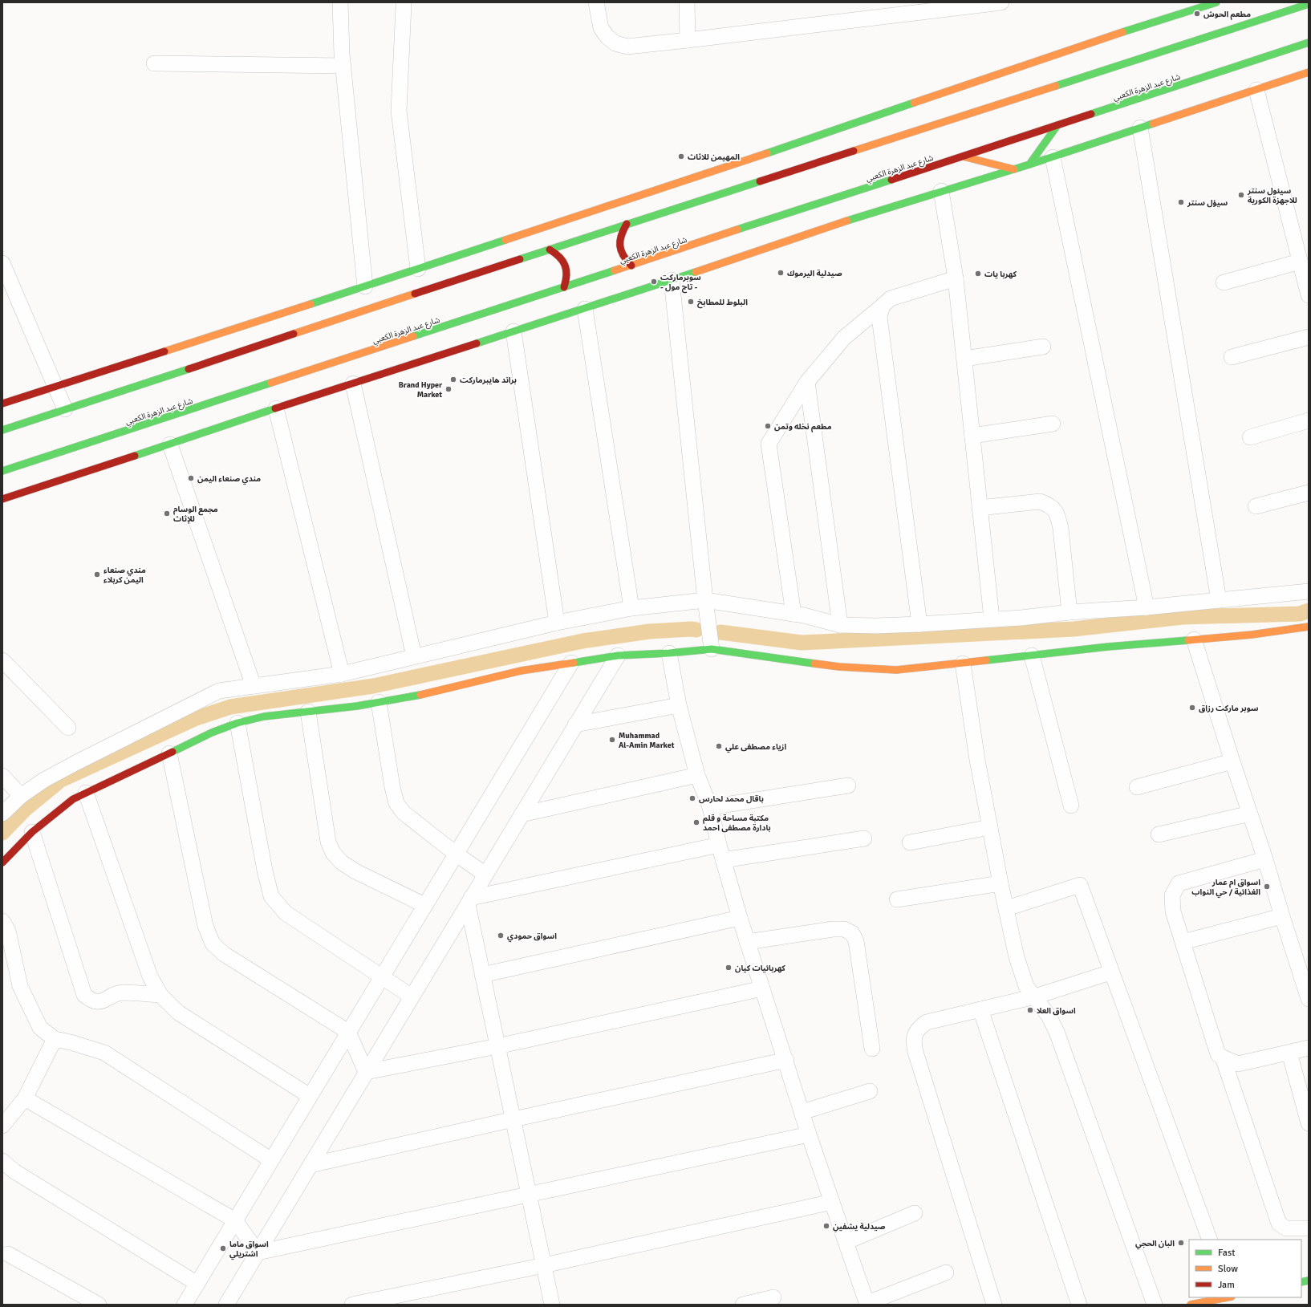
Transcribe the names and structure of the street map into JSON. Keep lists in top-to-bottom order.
{
  "streets": {
    "street": ["شارع عبد الزهرة الكعبي"]
  },
  "places": [
    "مطعم الحوش",
    "المهيمن للاثاث",
    "سيئول سنتر للاجهزة الكورية",
    "سيؤل سنتر",
    "صيدلية اليرموك",
    "كهربا يات",
    "سوبرماركت - تاج مول -",
    "البلوط للمطابخ",
    "براند هايبرماركت",
    "Brand Hyper Market",
    "مطعم نخله وتمن",
    "مندي صنعاء اليمن",
    "مجمع الوسام للإثاث",
    "مندي صنعاء اليمن كربلاء",
    "سوبر ماركت رزاق",
    "Muhammad Al-Amin Market",
    "ازياء مصطفى علي",
    "باقال محمد لحارس",
    "مكتبة مساحة و قلم بادارة مصطفى احمد",
    "اسواق ام عمار الغذائية / حي النواب",
    "اسواق حمودي",
    "كهربائيات كيان",
    "اسواق العلا",
    "صيدلية يشفينِ",
    "البان الحجي",
    "اسواق ماما اشتريلي"
  ],
  "legend": ["Fast", "Slow", "Jam"]
}
